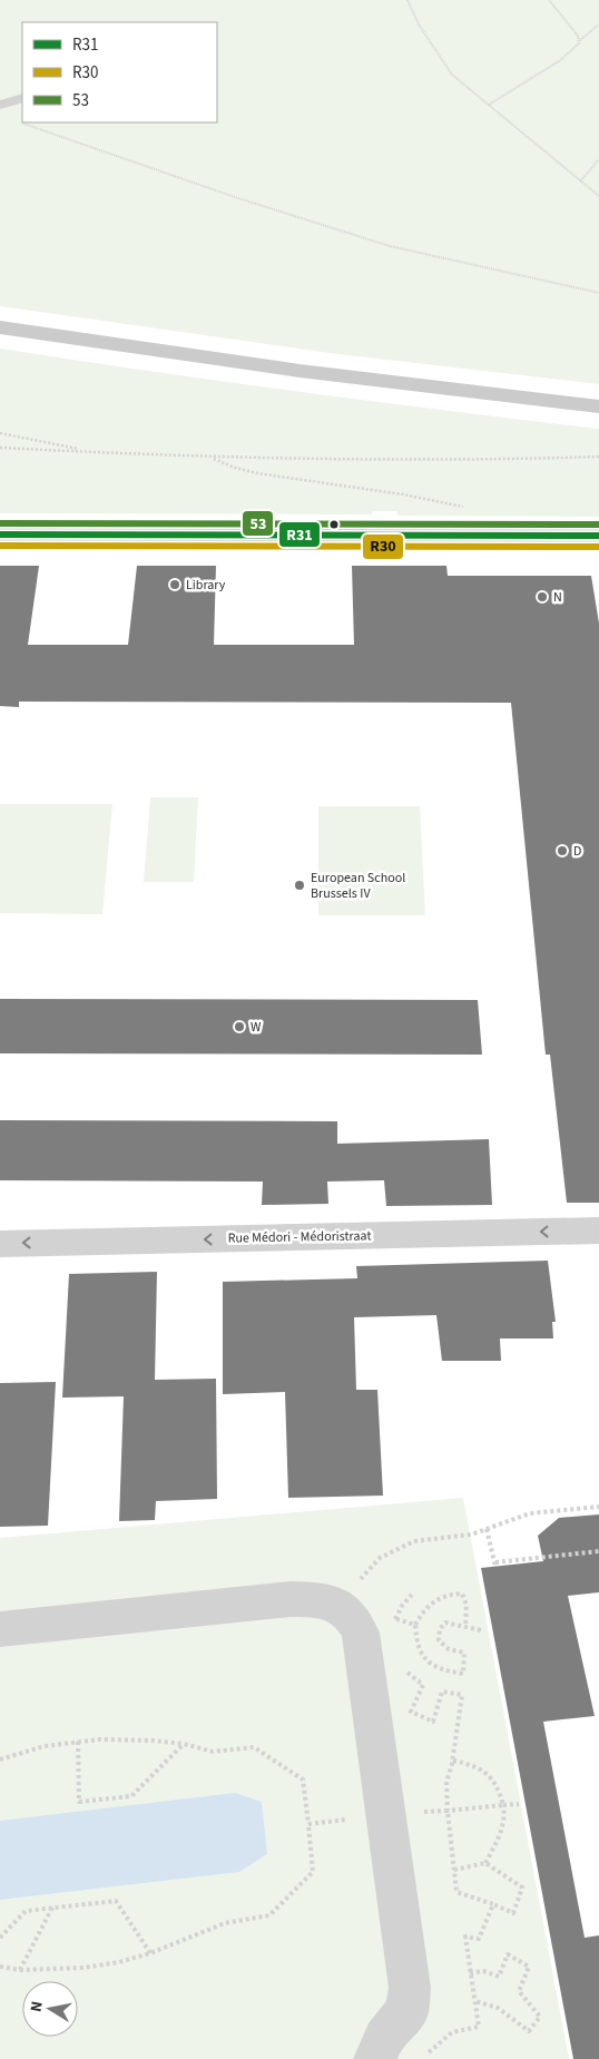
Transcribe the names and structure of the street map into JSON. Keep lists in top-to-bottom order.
{
  "streets": {
    "street": ["Rue Médori - Médoristraat"]
  },
  "one_way": ["Rue Médori - Médoristraat"],
  "places": [
    "Library",
    "N",
    "D",
    "European School Brussels IV",
    "W"
  ],
  "lines": ["transit line 53", "transit line R31", "transit line R30"],
  "legend": ["R31", "R30", "53"],
  "north": "left"
}
